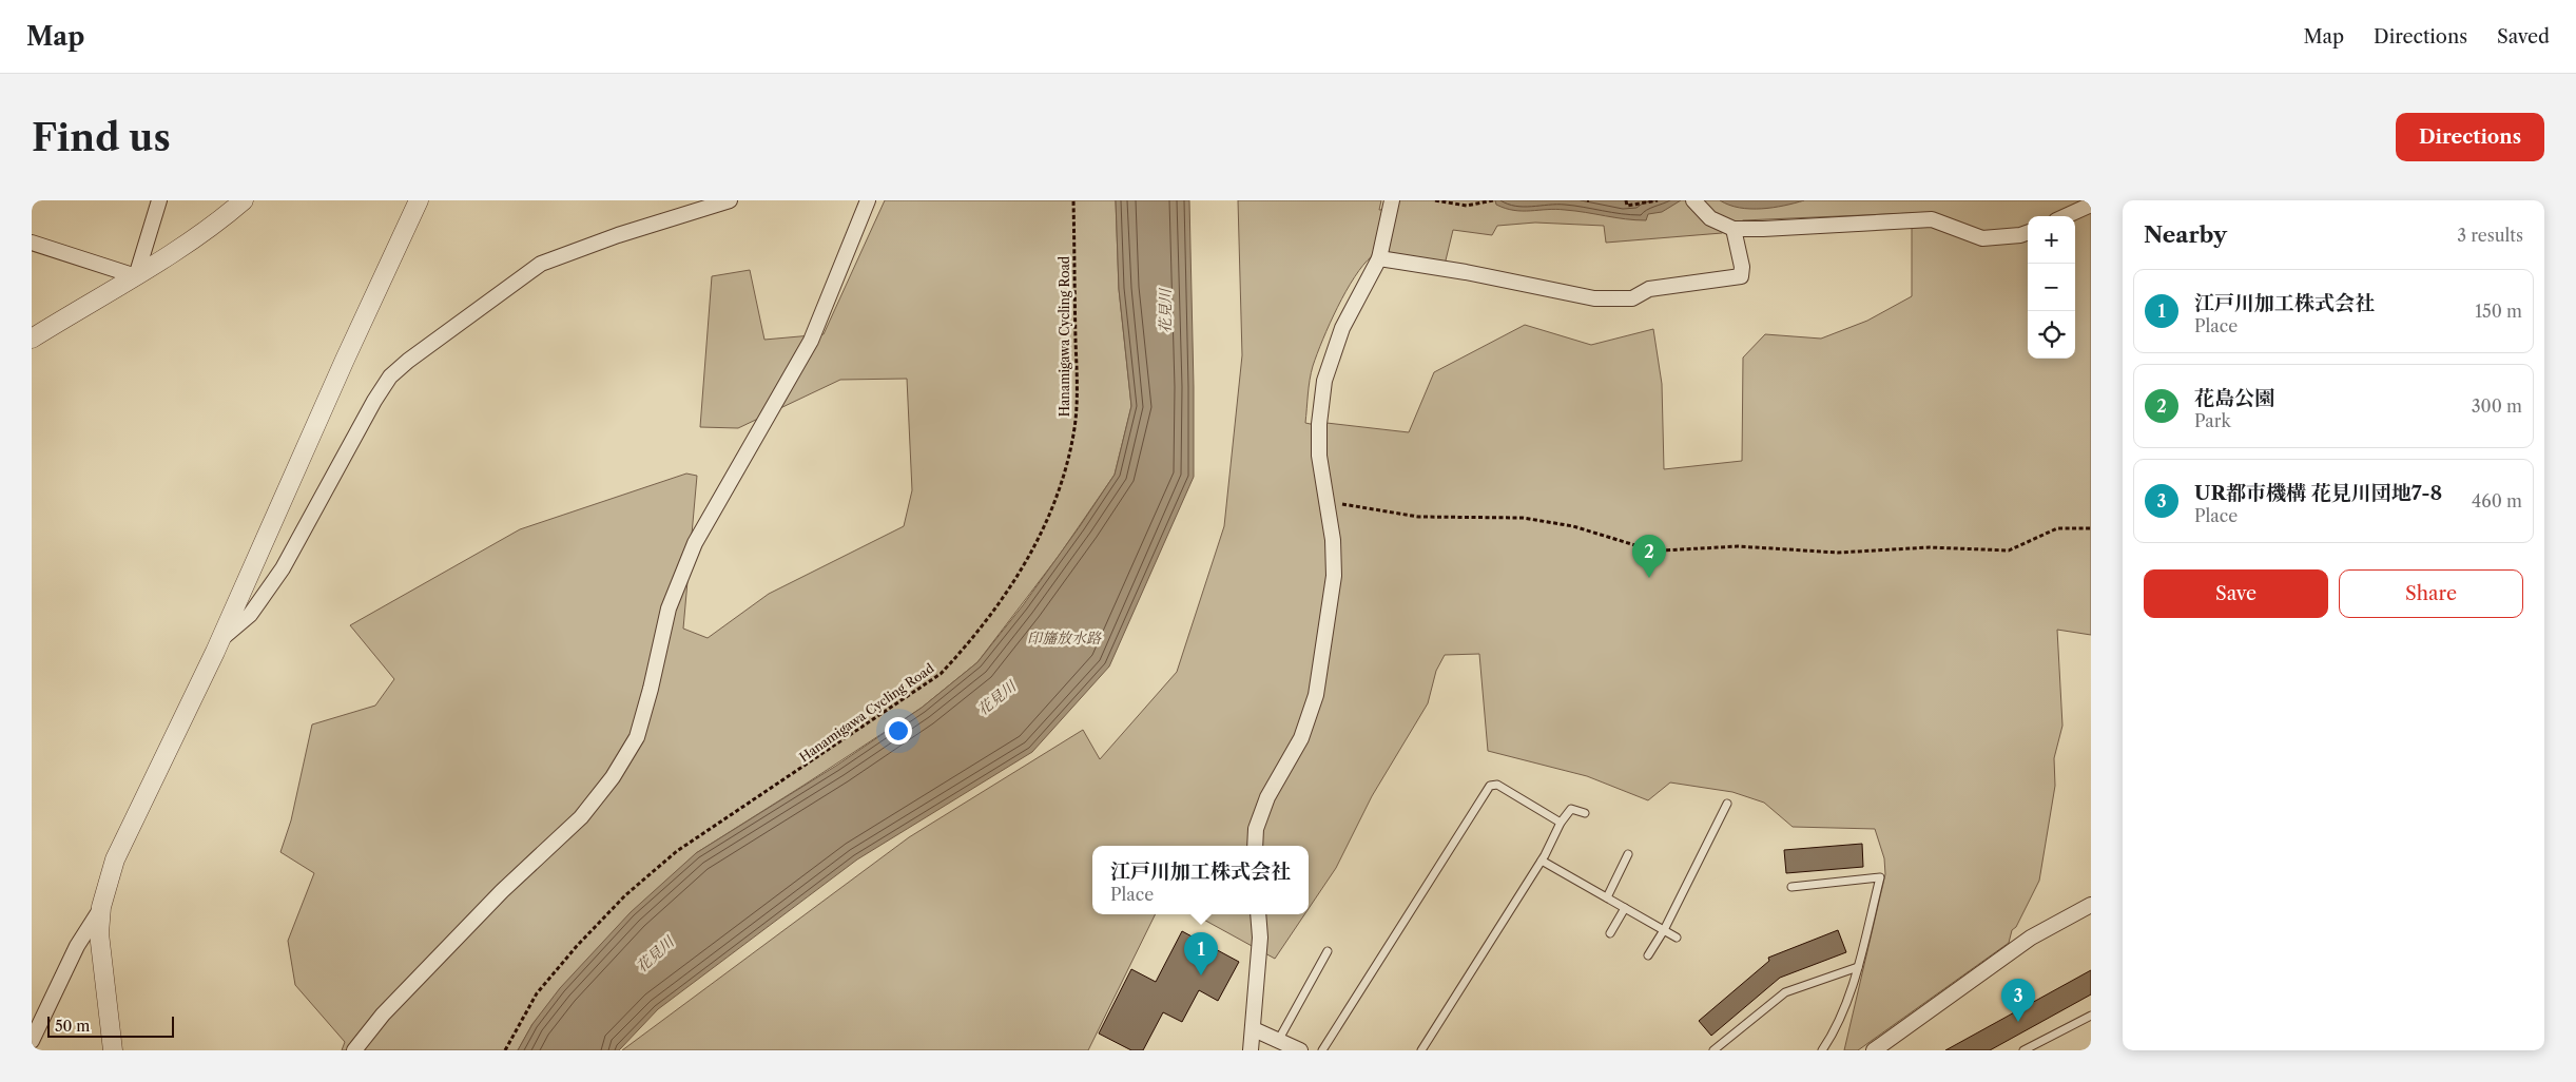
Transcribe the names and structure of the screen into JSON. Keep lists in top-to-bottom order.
{
  "streets": {
    "path": ["Hanamigawa Cycling Road"]
  },
  "water": ["花見川", "印旛放水路"],
  "scale_bar": "50 m",
  "page": {
    "header": "Map",
    "nav": ["Map", "Directions", "Saved"],
    "buttons": [
      "Directions",
      ["Save", "Share"]
    ],
    "title": "Find us",
    "heading": ["Nearby", "3 results"],
    "map_buttons": ["+", "−"],
    "list": [
      {
        "mark": "1",
        "name": "江戸川加工株式会社",
        "note": "Place",
        "value": "150 m"
      },
      {
        "mark": "2",
        "name": "花島公園",
        "note": "Park",
        "value": "300 m"
      },
      {
        "mark": "3",
        "name": "UR都市機構 花見川団地7-8",
        "note": "Place",
        "value": "460 m"
      }
    ],
    "pins": ["2", "1", "3"],
    "popup": ["江戸川加工株式会社", "Place"],
    "scale": "50 m"
  }
}
